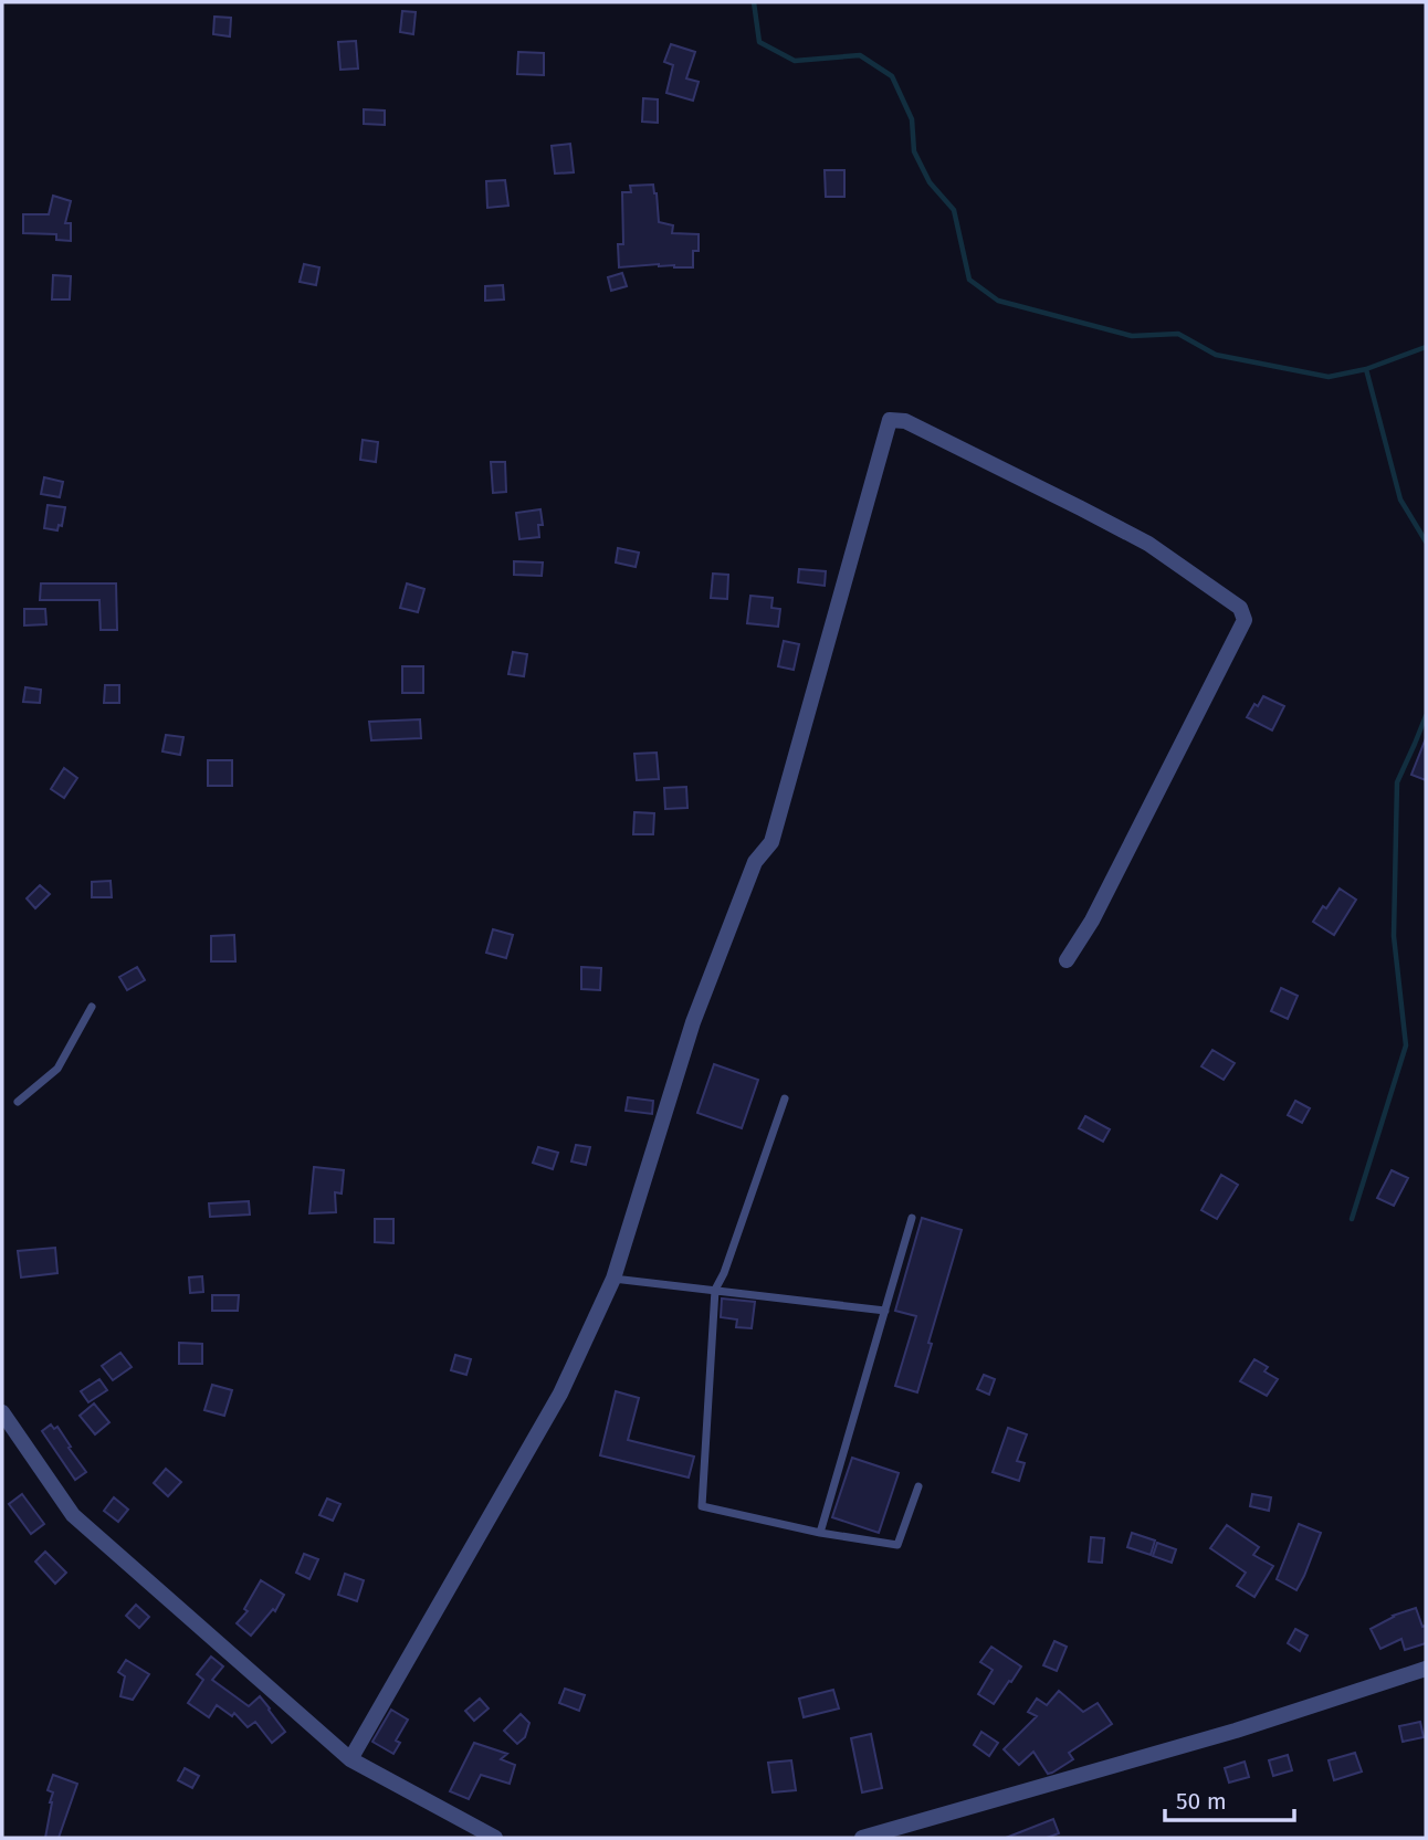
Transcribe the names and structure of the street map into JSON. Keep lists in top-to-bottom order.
{
  "scale_bar": "50 m"
}
